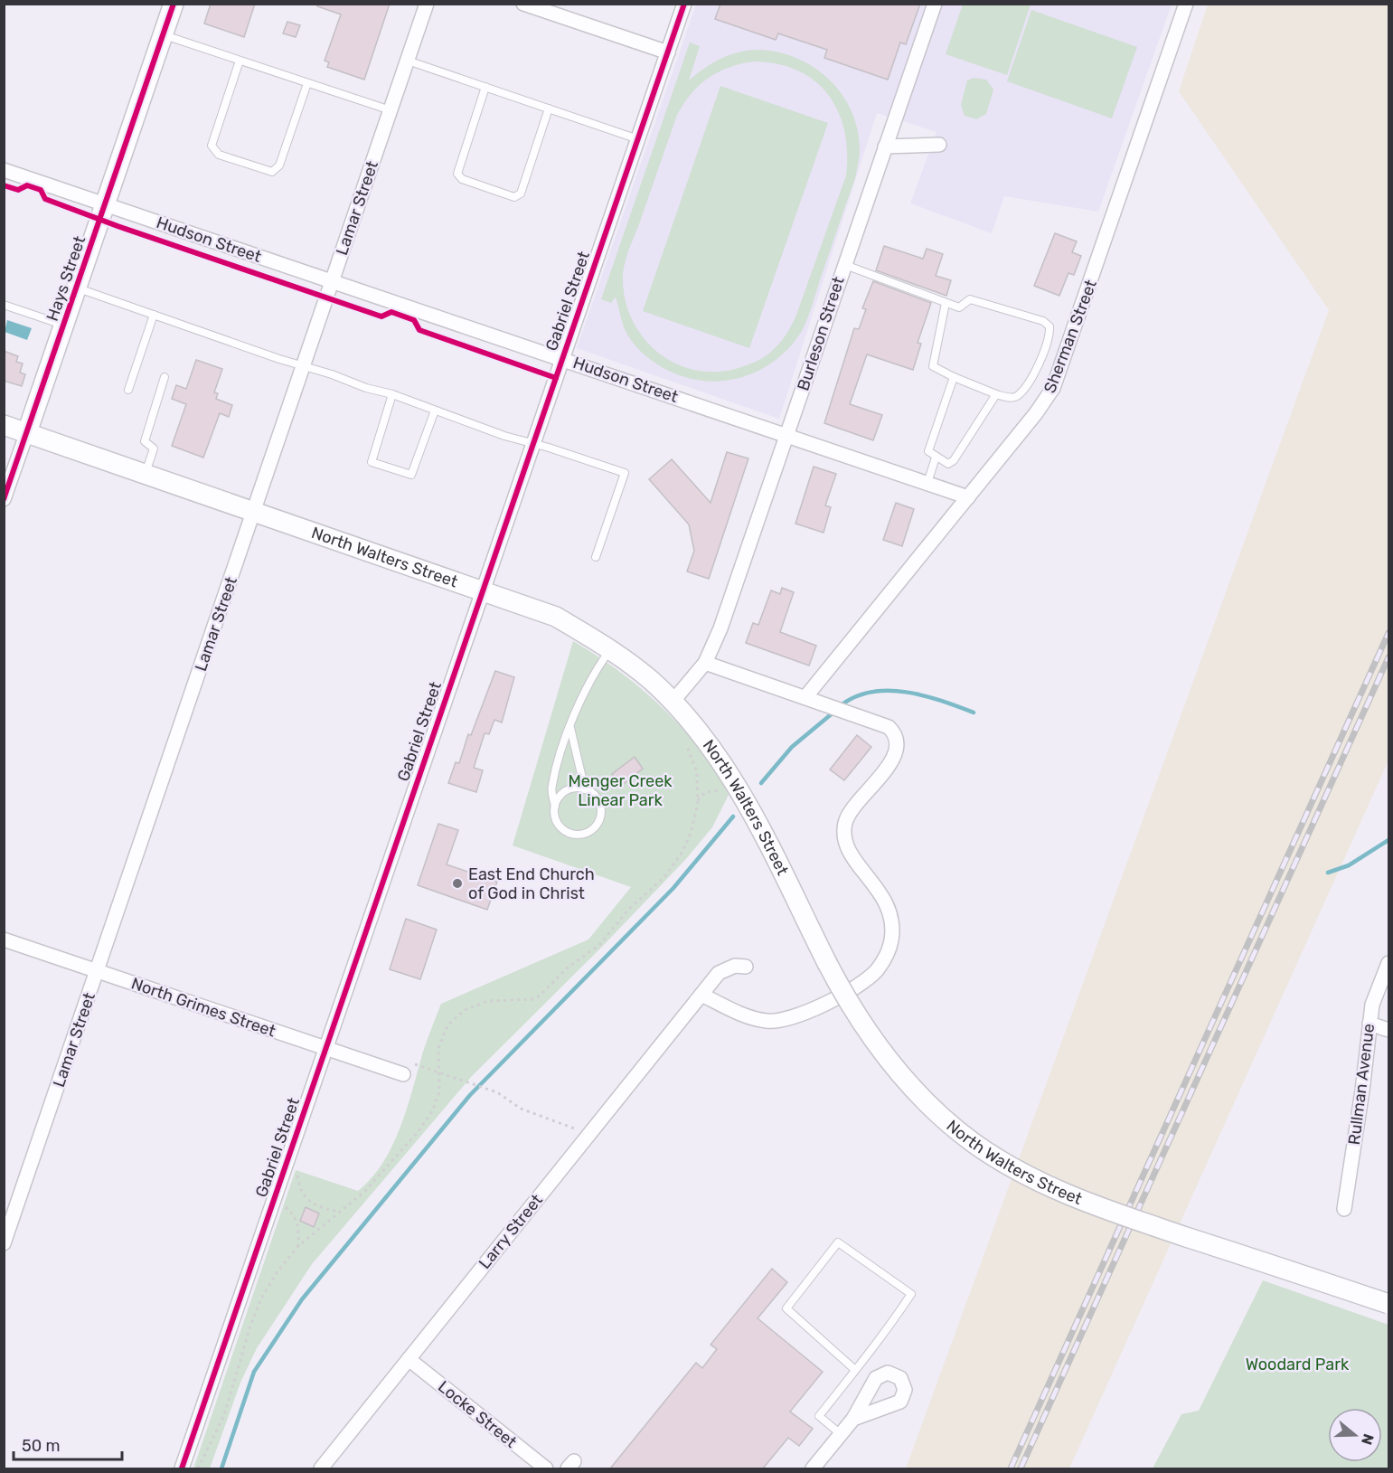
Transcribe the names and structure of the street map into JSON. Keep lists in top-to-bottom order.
{
  "streets": {
    "main road": ["Hays Street", "North Walters Street"],
    "street": [
      "Lamar Street",
      "Hudson Street",
      "Gabriel Street",
      "Burleson Street",
      "Sherman Street",
      "North Grimes Street",
      "Rullman Avenue",
      "Larry Street",
      "Locke Street"
    ]
  },
  "crossings": [
    ["Lamar Street", "Hudson Street"],
    ["Lamar Street", "North Walters Street"],
    ["Lamar Street", "North Grimes Street"],
    ["Hudson Street", "Hays Street"],
    ["Hudson Street", "Gabriel Street"],
    ["Hudson Street", "Burleson Street"],
    ["Hudson Street", "Sherman Street"],
    ["Hays Street", "North Walters Street"],
    ["Gabriel Street", "North Walters Street"],
    ["Gabriel Street", "North Grimes Street"],
    ["Burleson Street", "North Walters Street"],
    ["Larry Street", "Locke Street"]
  ],
  "parks": ["Menger Creek Linear Park", "Woodard Park"],
  "places": ["East End Church of God in Christ"],
  "scale_bar": "50 m",
  "north": "right"
}
